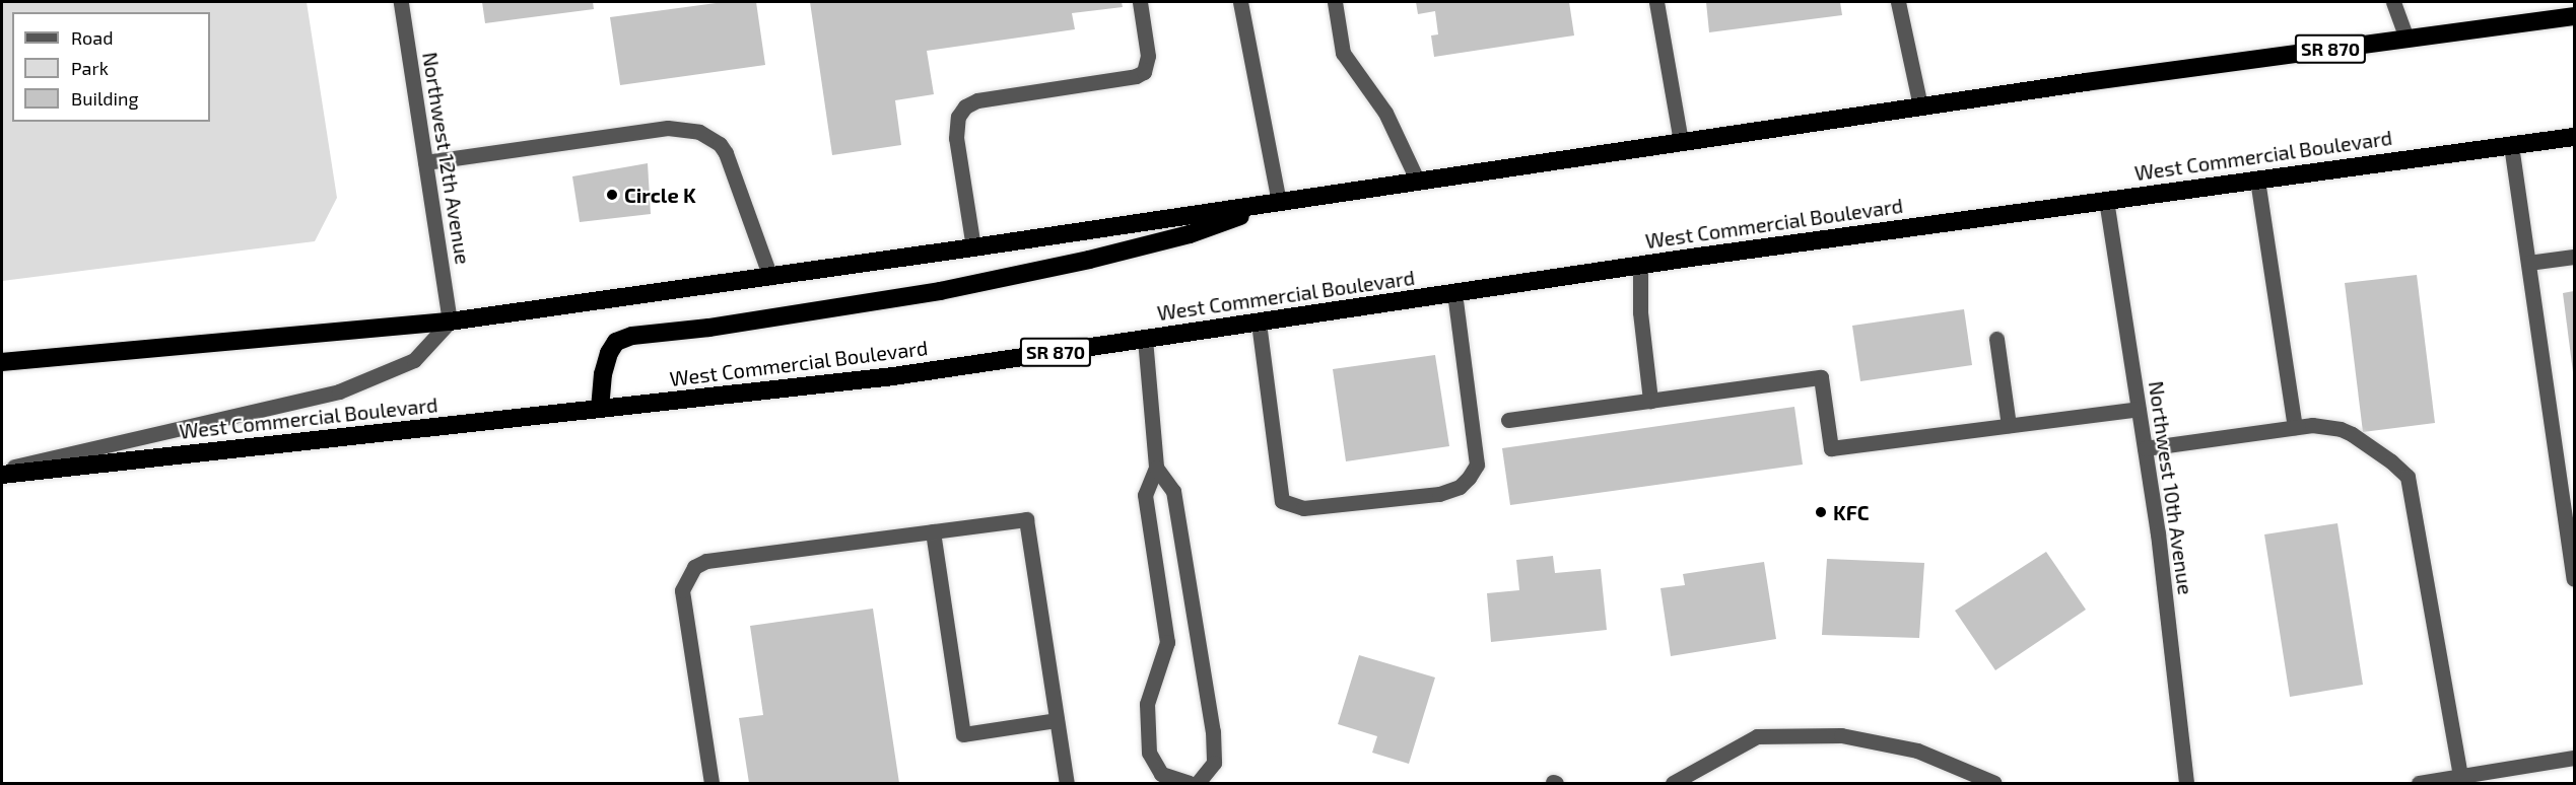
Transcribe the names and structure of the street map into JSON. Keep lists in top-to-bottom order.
{
  "streets": {
    "highway": ["SR 870", "West Commercial Boulevard"],
    "street": ["Northwest 12th Avenue", "Northwest 10th Avenue"]
  },
  "crossings": [
    ["SR 870", "West Commercial Boulevard"],
    ["SR 870", "Northwest 12th Avenue"],
    ["West Commercial Boulevard", "Northwest 12th Avenue"],
    ["West Commercial Boulevard", "Northwest 10th Avenue"]
  ],
  "places": ["Circle K", "KFC"],
  "legend": ["Road", "Park", "Building"]
}
